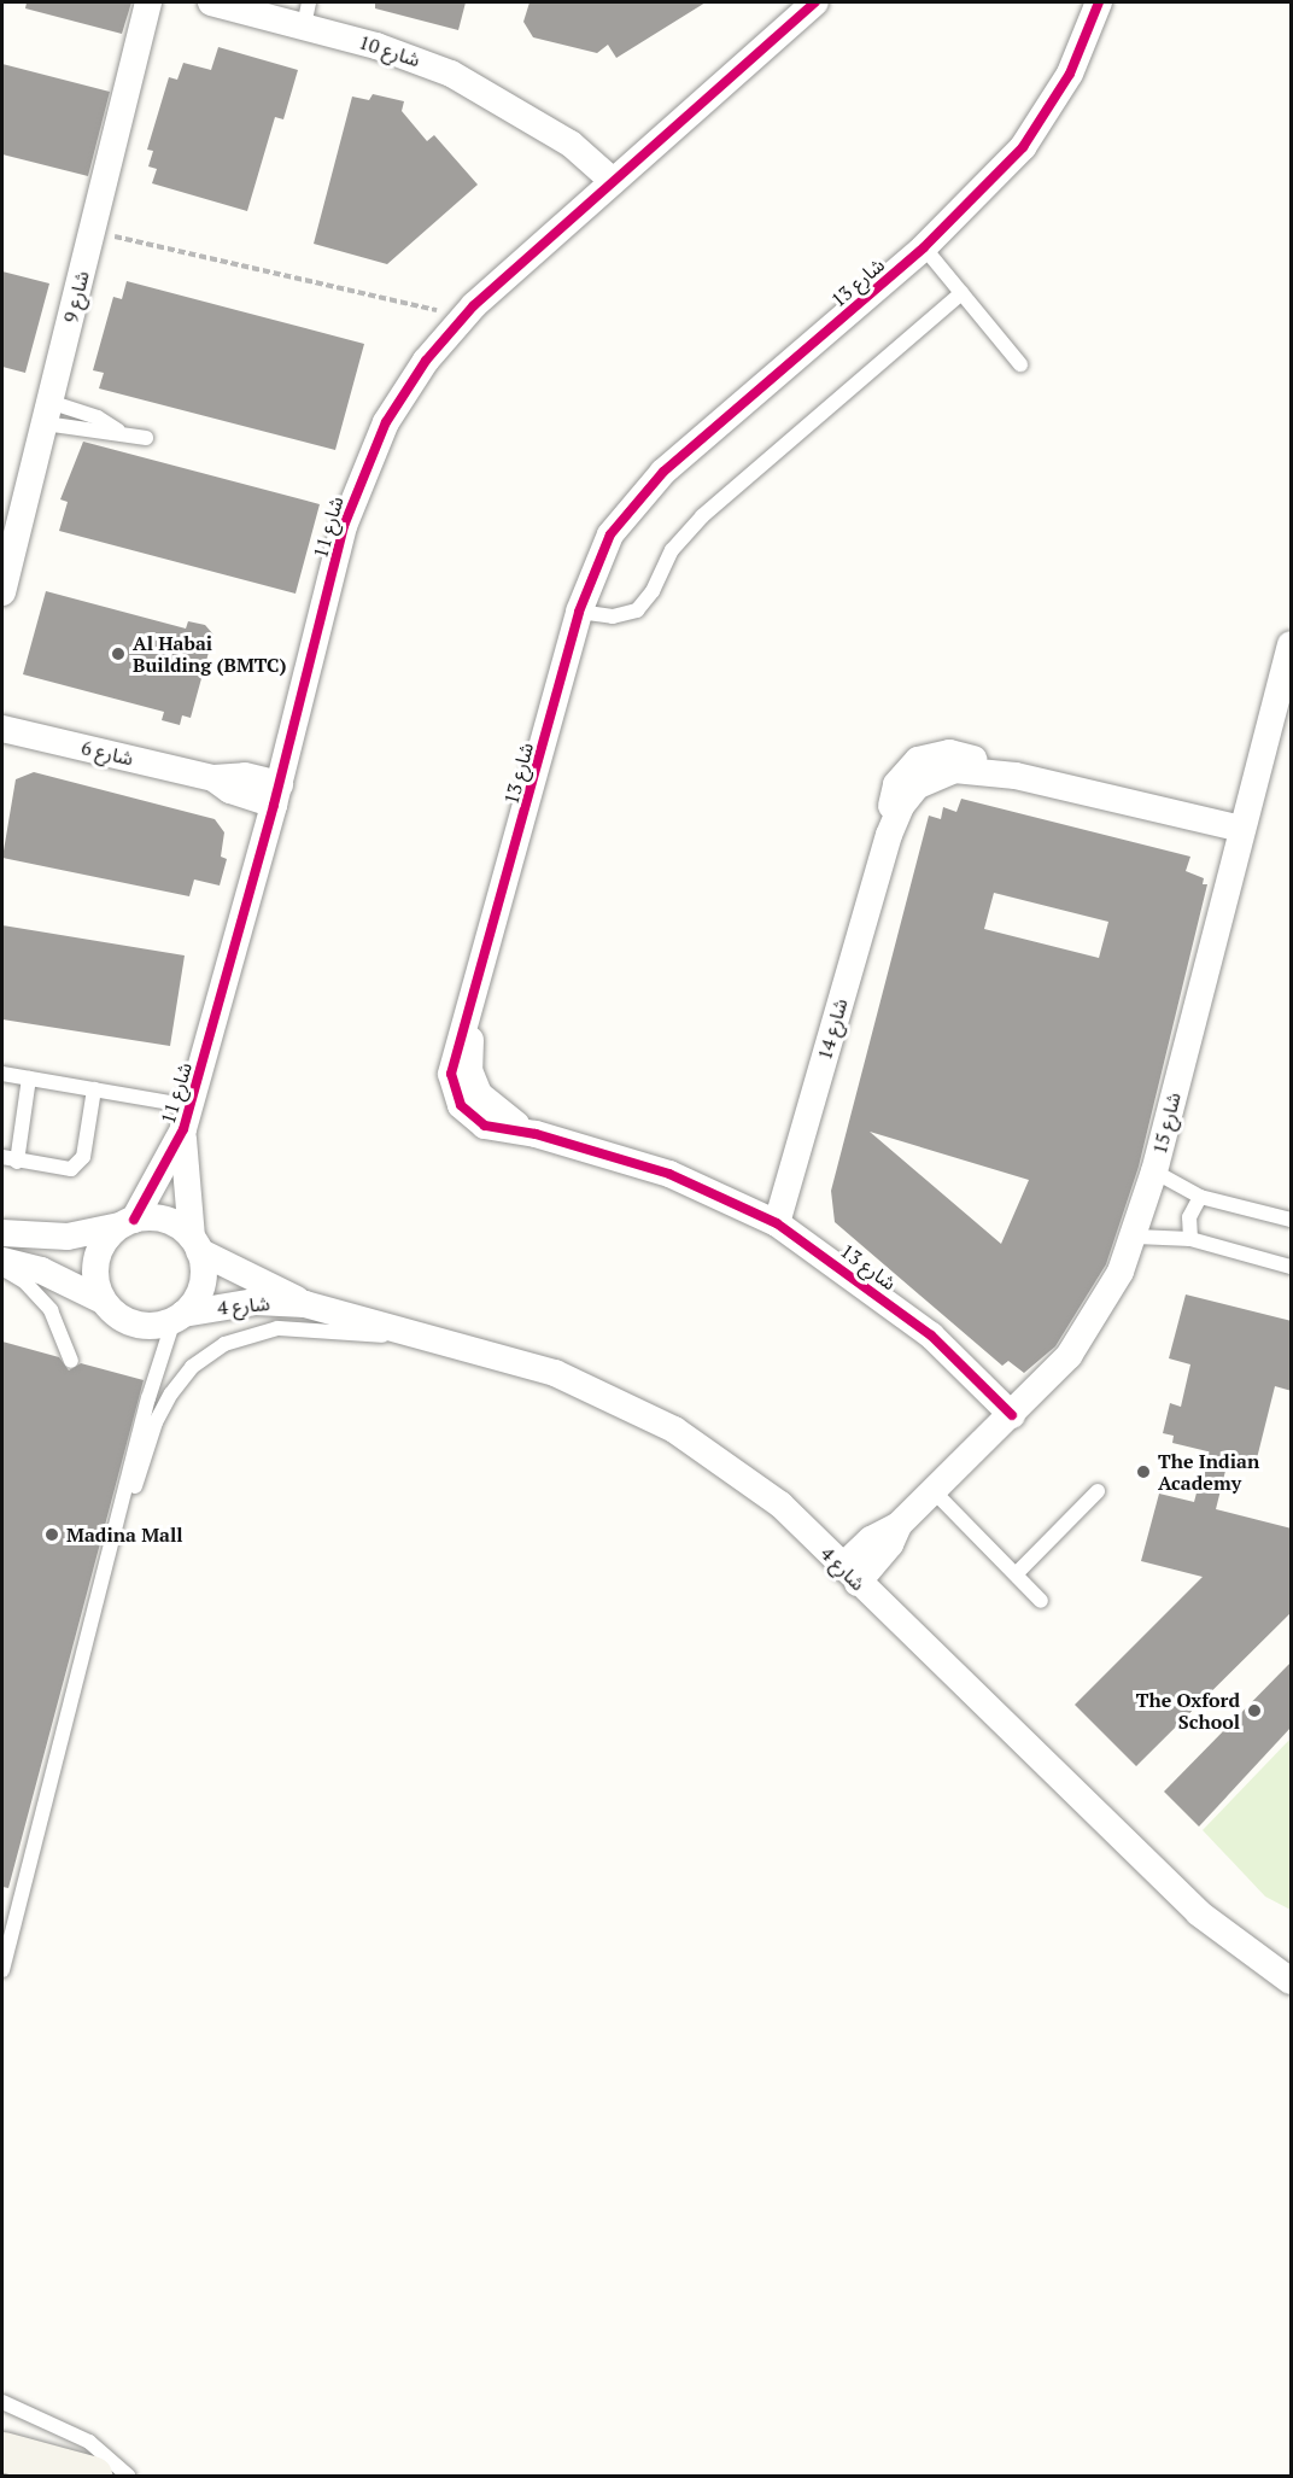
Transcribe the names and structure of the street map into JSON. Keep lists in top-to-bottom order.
{
  "streets": {
    "street": [
      "شارع 10",
      "شارع 13",
      "شارع 9",
      "شارع 11",
      "شارع 6",
      "شارع 14",
      "شارع 15",
      "شارع 4"
    ]
  },
  "crossings": [
    ["شارع 10", "شارع 11"],
    ["شارع 13", "شارع 14"],
    ["شارع 13", "شارع 15"],
    ["شارع 11", "شارع 6"],
    ["شارع 11", "شارع 4"],
    ["شارع 14", "شارع 15"],
    ["شارع 15", "شارع 4"]
  ],
  "places": [
    "Al Habai Building (BMTC)",
    "The Indian Academy",
    "Madina Mall",
    "The Oxford School"
  ]
}
